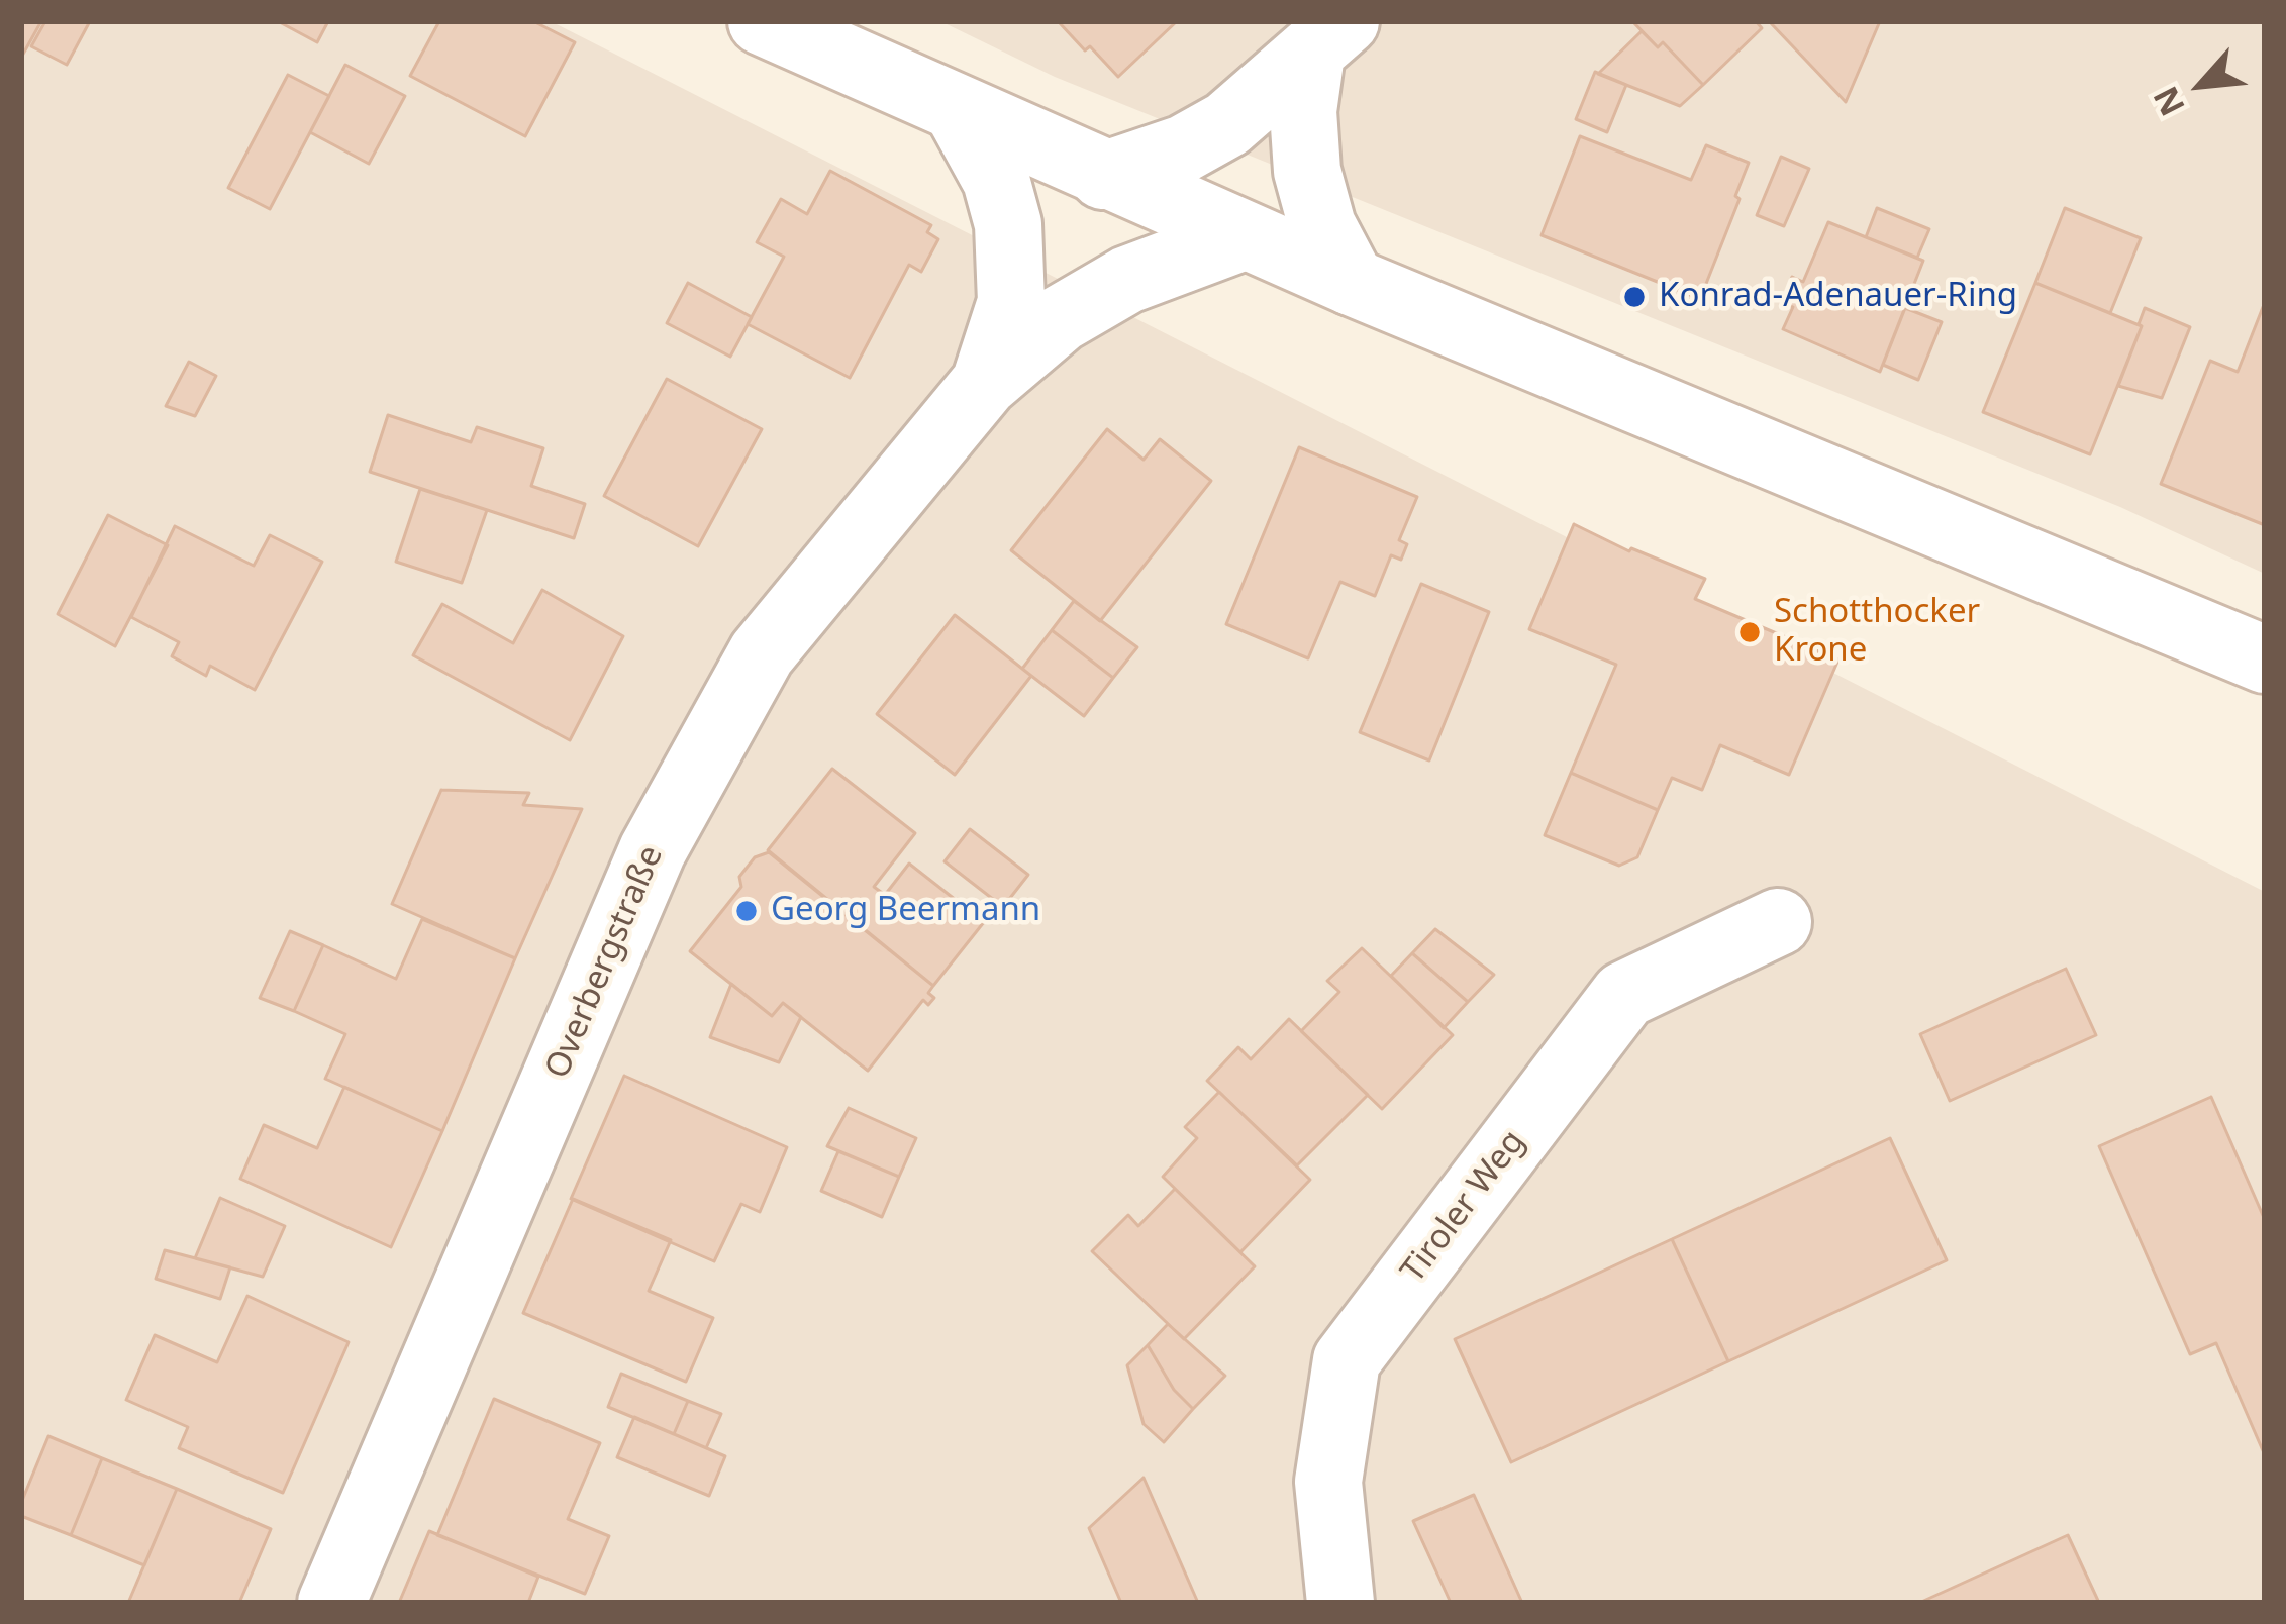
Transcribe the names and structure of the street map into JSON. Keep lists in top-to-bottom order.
{
  "streets": {
    "street": ["Overbergstraße", "Tiroler Weg"]
  },
  "places": ["Konrad-Adenauer-Ring", "Schotthocker Krone", "Georg Beermann"],
  "north": "bottom left"
}
